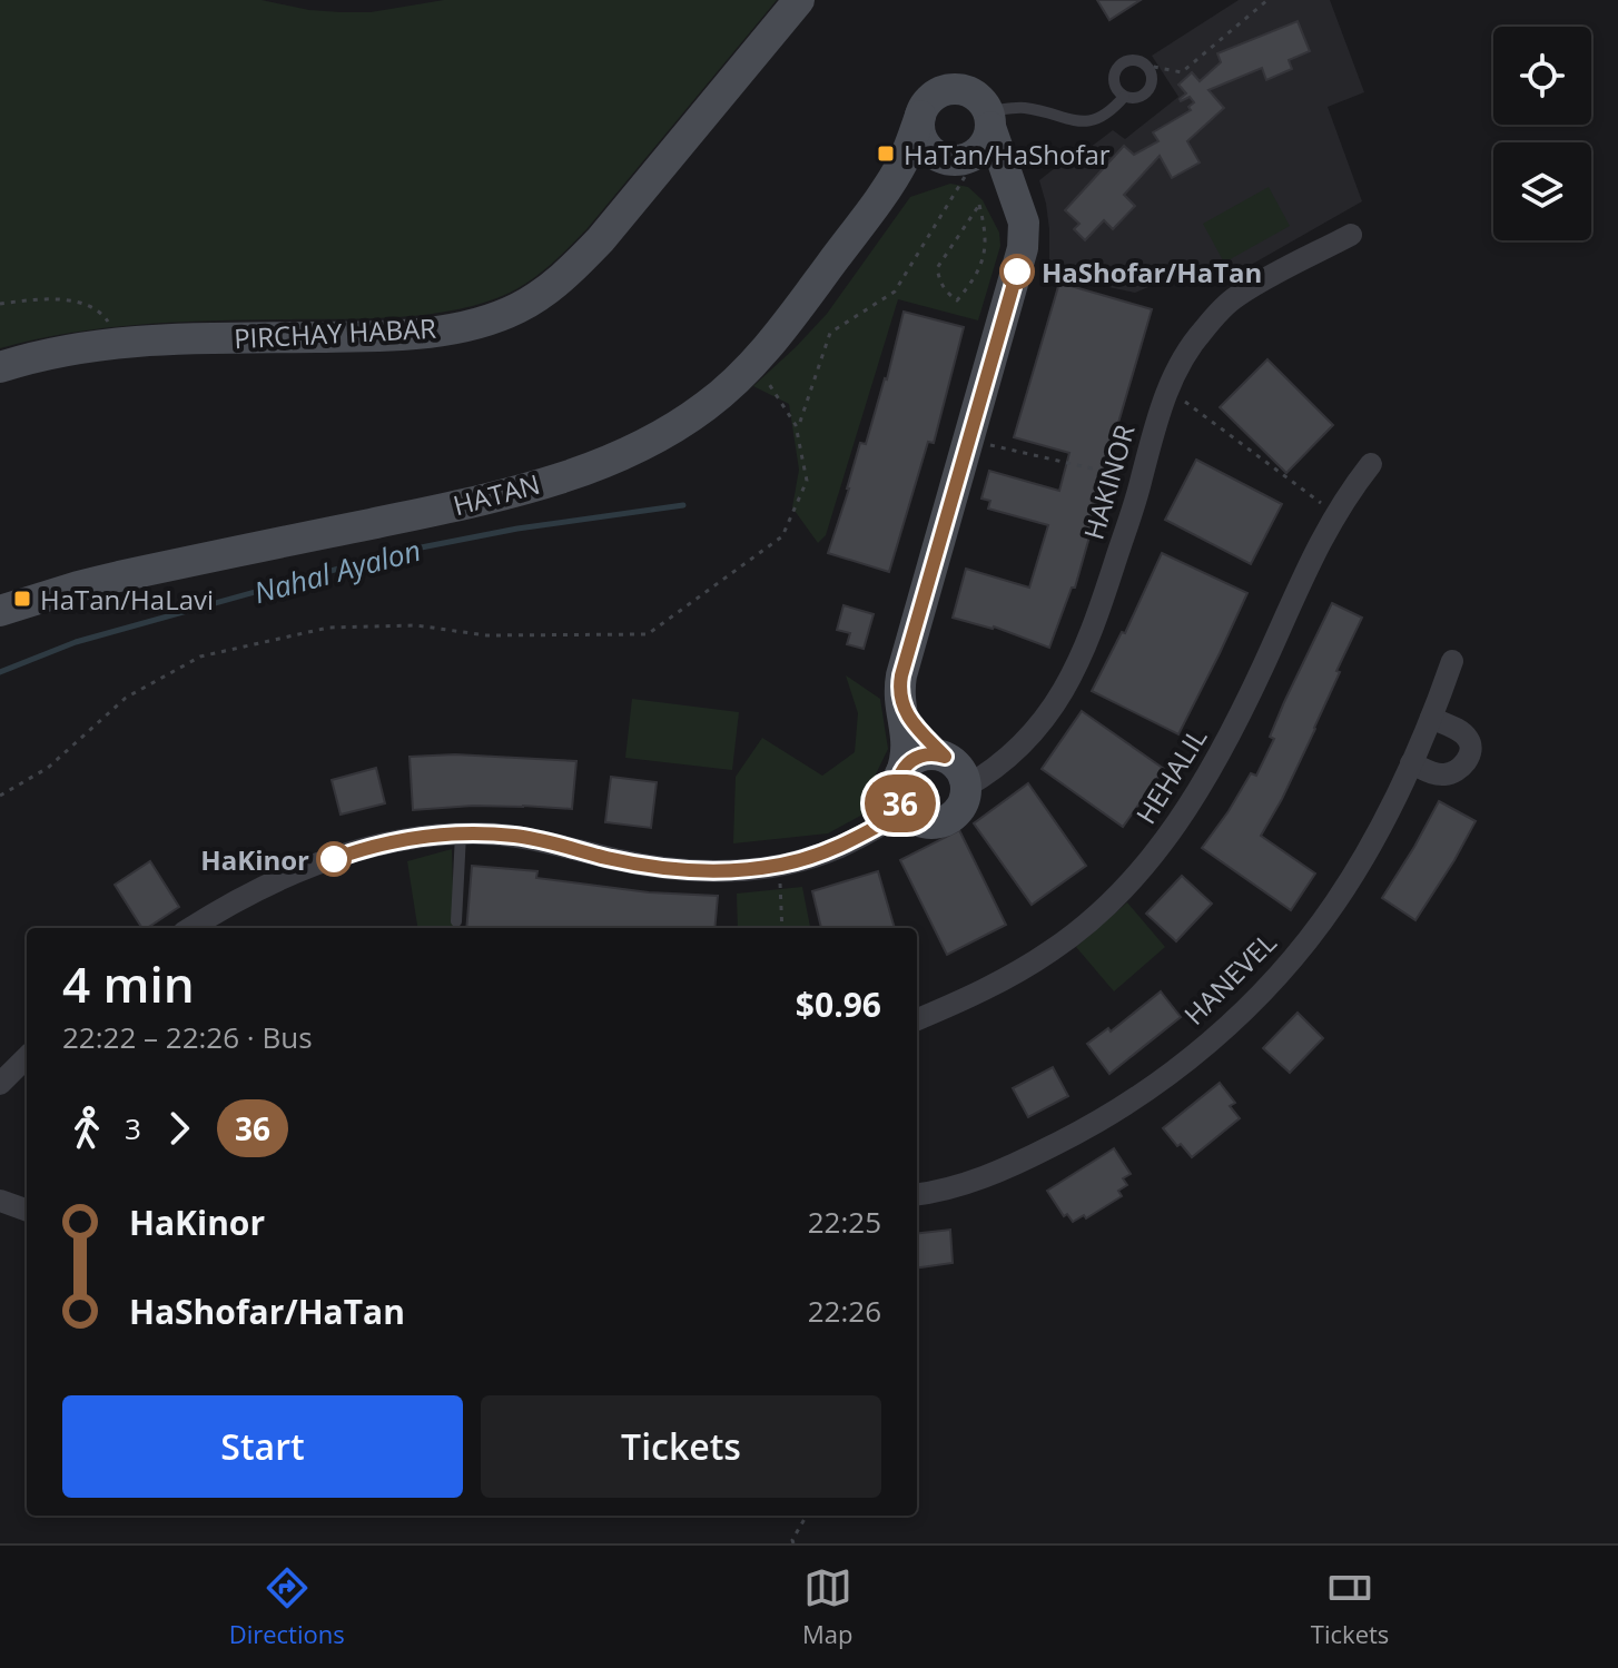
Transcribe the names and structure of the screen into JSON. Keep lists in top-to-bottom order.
{
  "streets": {
    "street": [
      "PIRCHAY HABAR",
      "HAKINOR",
      "HATAN",
      "HEHALIL",
      "HANEVEL"
    ]
  },
  "water": ["Nahal Ayalon"],
  "places": {
    "transit": ["HaTan/HaShofar", "HaTan/HaLavi"],
    "other": ["HaShofar/HaTan", "HaKinor"]
  },
  "lines": ["bus line 36"],
  "page": {
    "on_map": "36",
    "heading": ["4 min", "22:22 – 22:26 · Bus", "$0.96"],
    "legs": ["3", "36"],
    "list": [
      {
        "name": "HaKinor",
        "value": "22:25"
      },
      {
        "name": "HaShofar/HaTan",
        "value": "22:26"
      }
    ],
    "buttons": ["Start", "Tickets"],
    "tabs": ["Directions", "Map", "Tickets"]
  }
}
